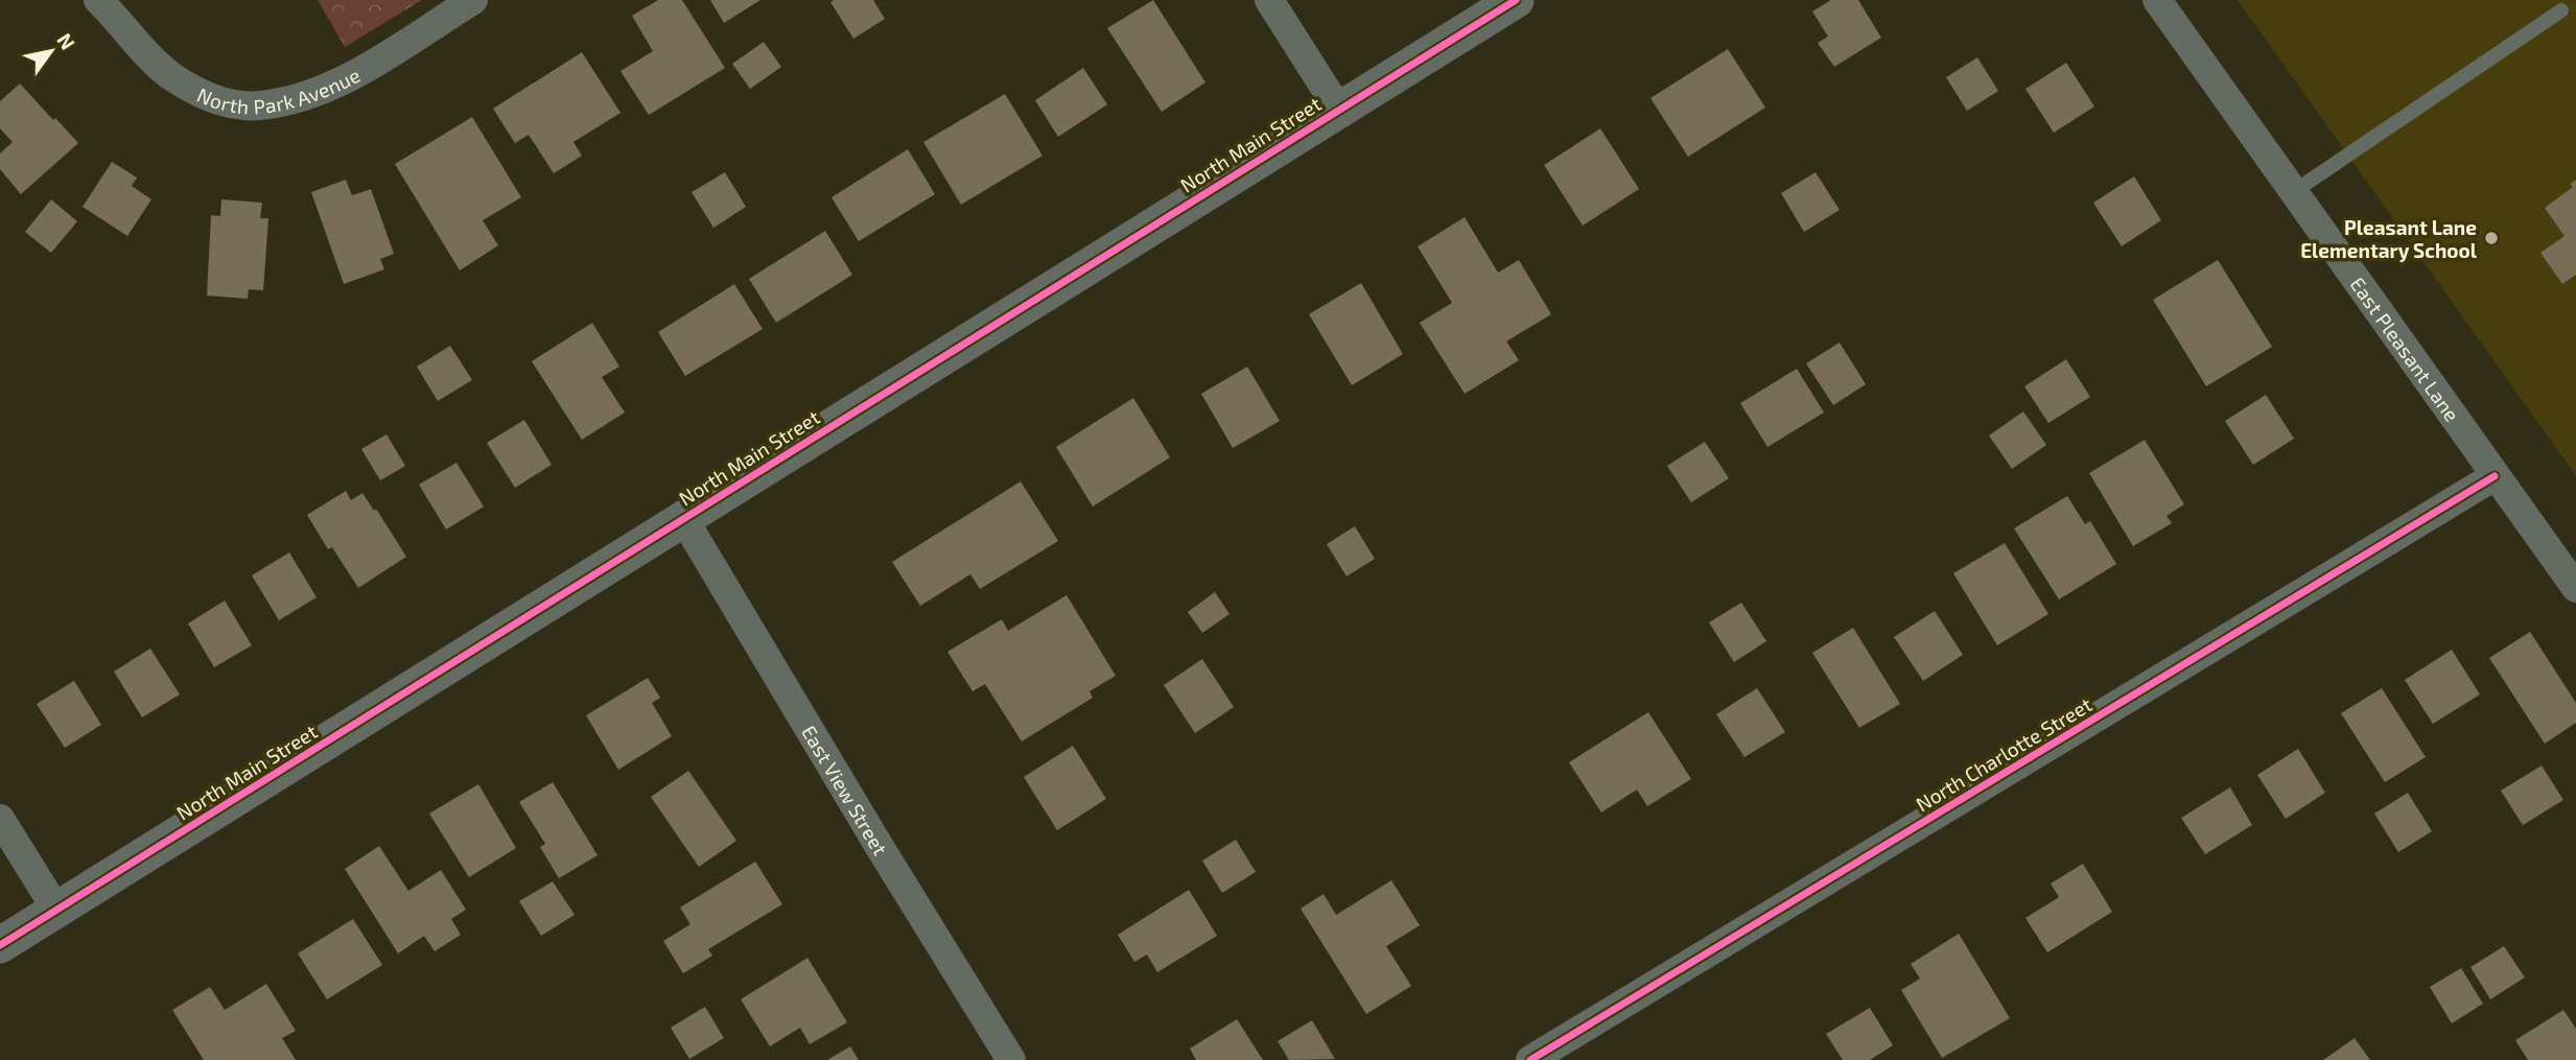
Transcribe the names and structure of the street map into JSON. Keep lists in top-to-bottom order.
{
  "streets": {
    "street": [
      "North Park Avenue",
      "North Main Street",
      "East Pleasant Lane",
      "North Charlotte Street",
      "East View Street"
    ]
  },
  "crossings": [
    ["North Main Street", "East View Street"],
    ["East Pleasant Lane", "North Charlotte Street"]
  ],
  "places": ["Pleasant Lane Elementary School"],
  "north": "top right"
}
